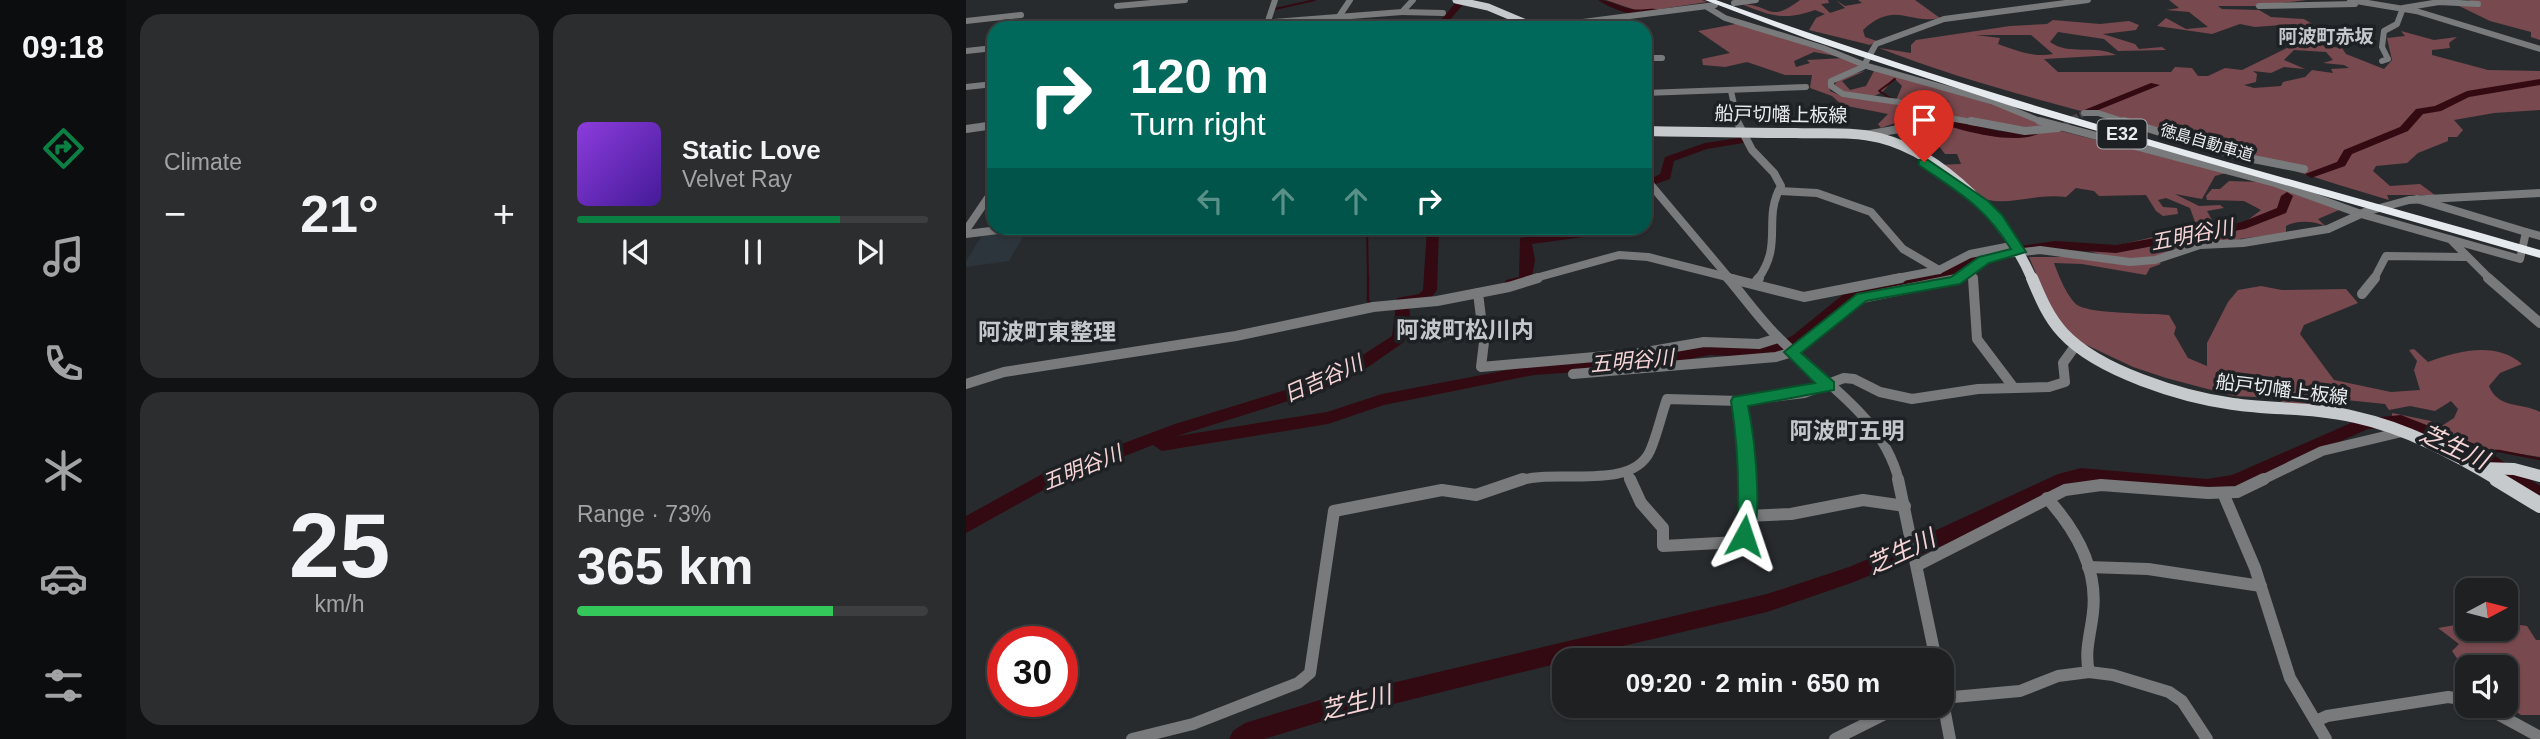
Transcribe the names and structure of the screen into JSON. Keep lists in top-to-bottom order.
{
  "streets": {
    "highway": ["E32", "徳島自動車道"],
    "main road": ["船戸切幡上板線"]
  },
  "districts": [
    "阿波町赤坂",
    "阿波町松川内",
    "阿波町東整理",
    "阿波町五明"
  ],
  "water": ["五明谷川", "日吉谷川", "芝生川"],
  "north": "right",
  "page": {
    "tabs": "09:18",
    "tile": [
      "Climate",
      ["25", "km/h"],
      ["Range · 73%", "365 km"]
    ],
    "turn": ["120 m", "Turn right"],
    "song": ["Static Love", "Velvet Ray"],
    "heat": ["−", "21°", "+"],
    "limit": "30",
    "trip": "09:20 · 2 min · 650 m"
  }
}
